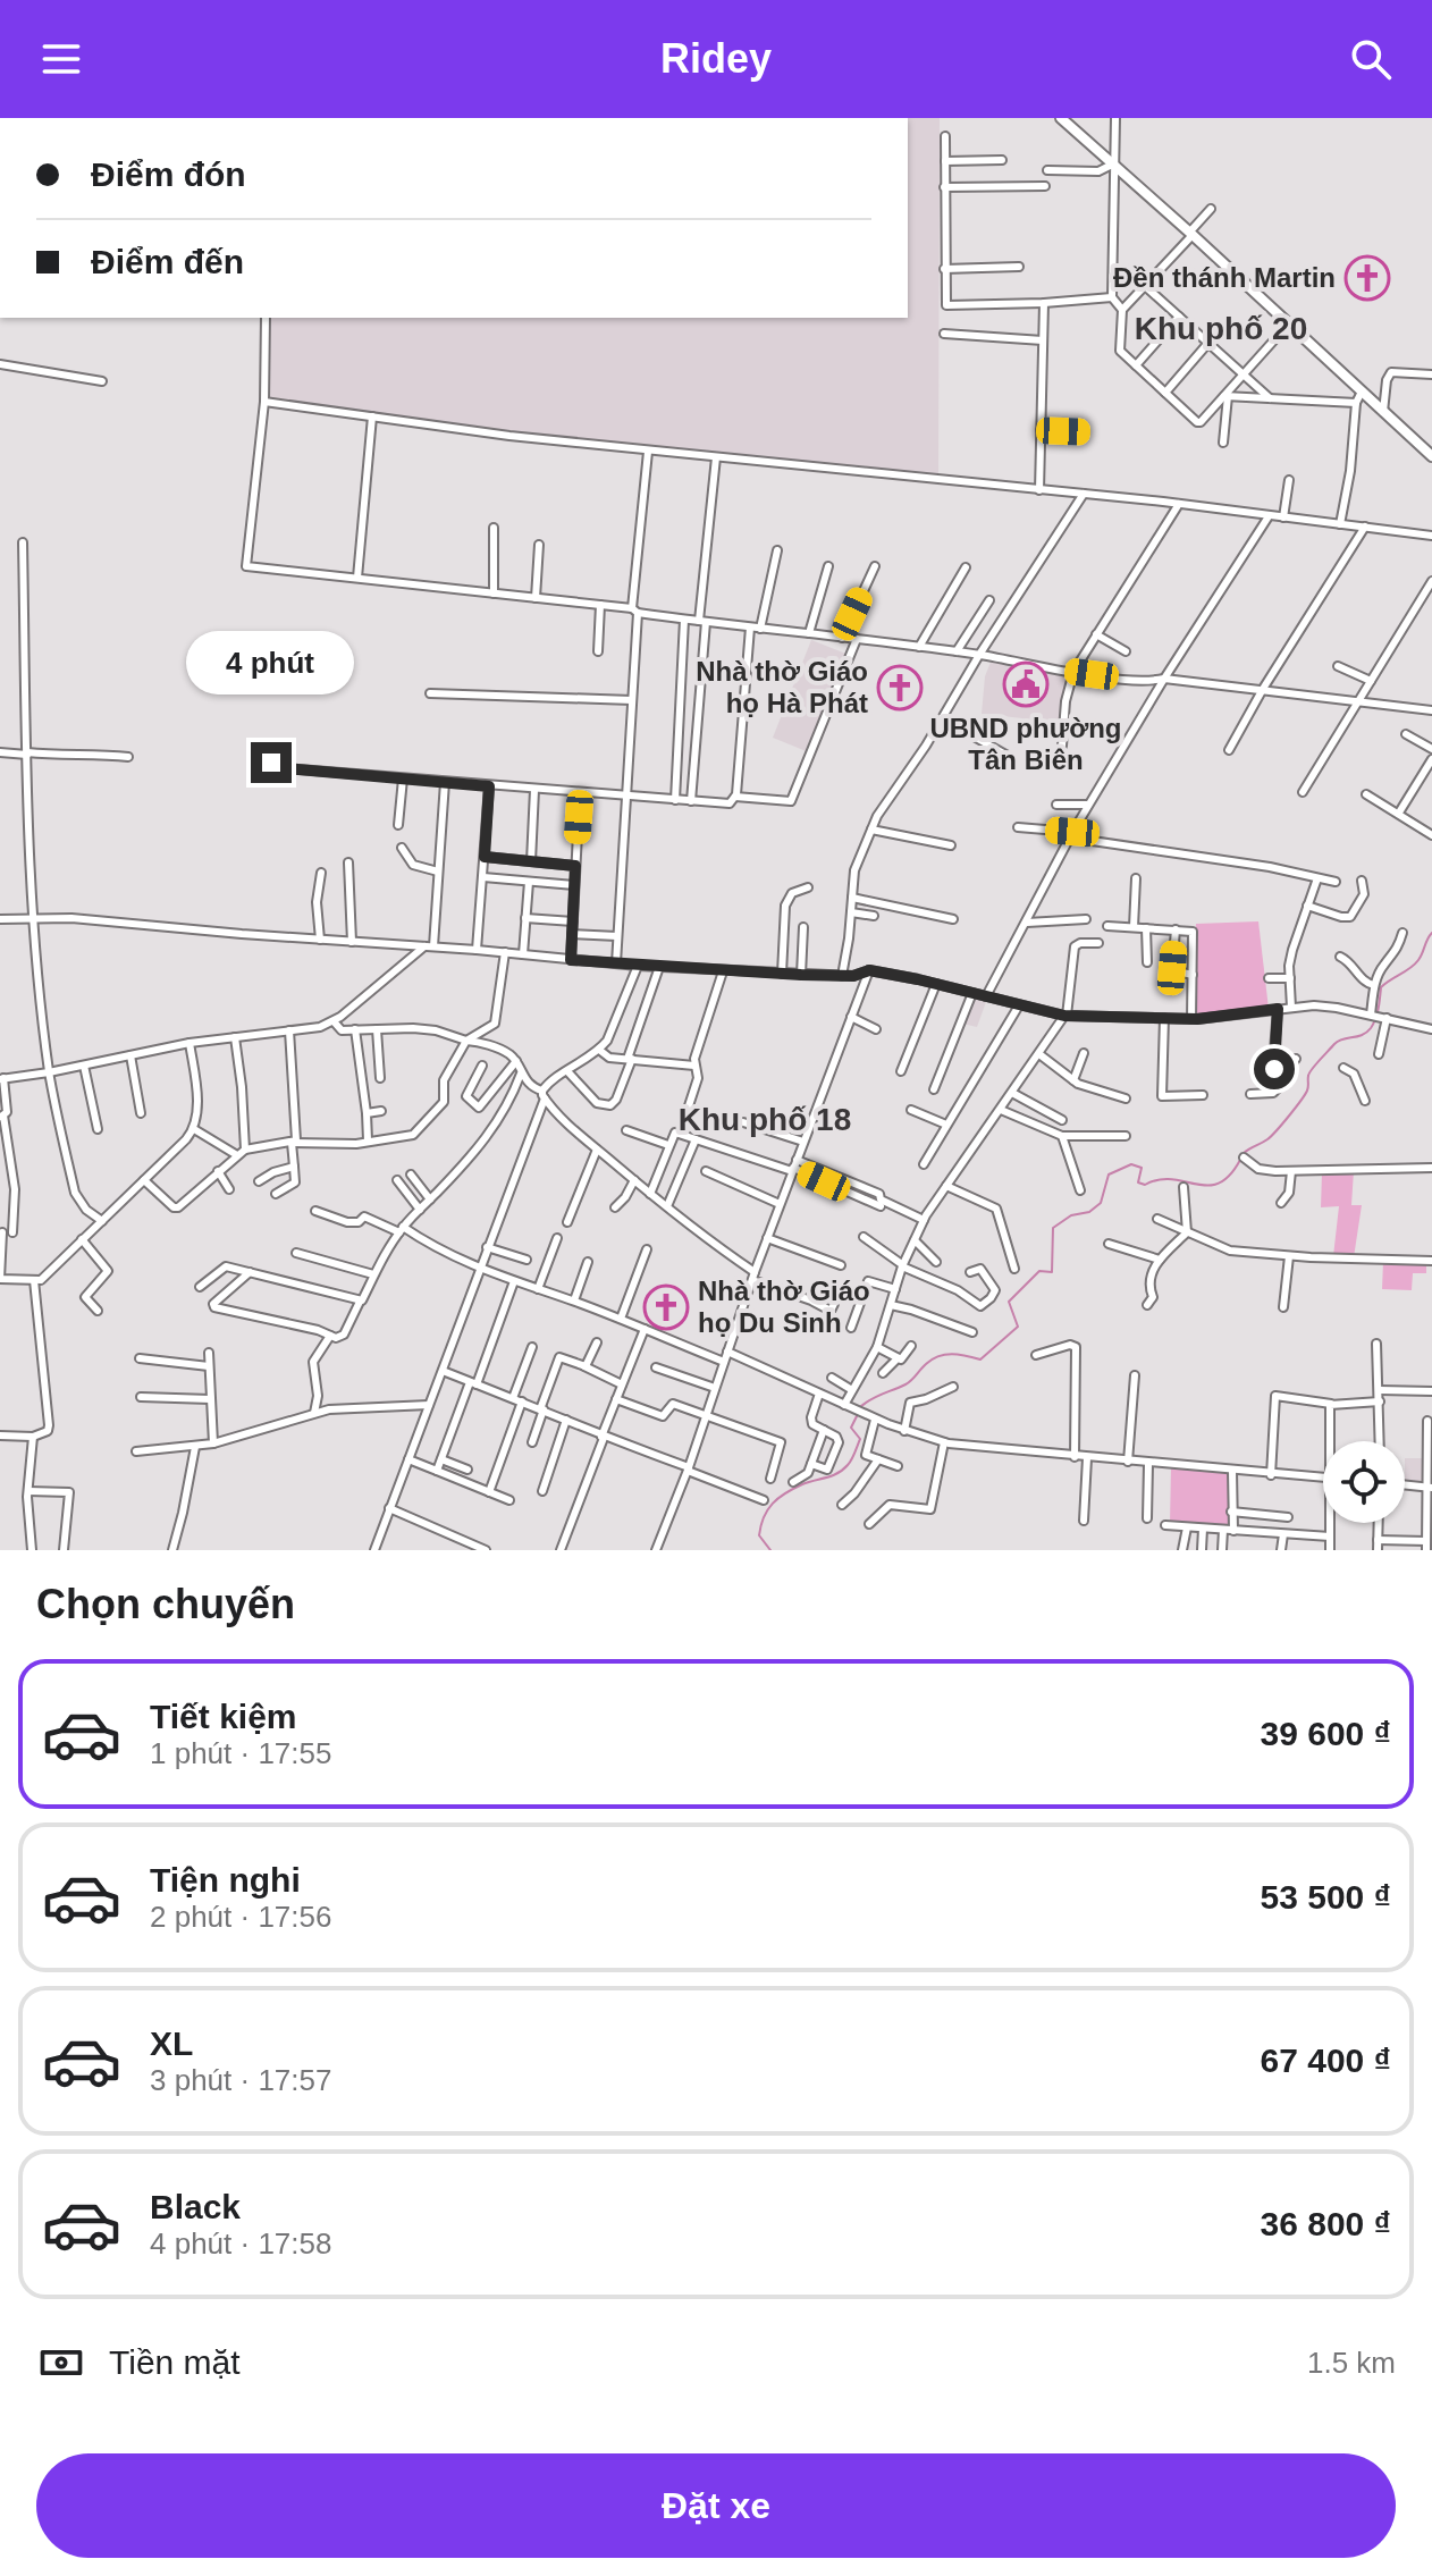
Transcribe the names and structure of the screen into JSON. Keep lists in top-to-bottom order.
{
  "districts": ["Khu phố 20", "Khu phố 18"],
  "places": {
    "church": ["Đền thánh Martin", "Nhà thờ Giáo họ Hà Phát", "Nhà thờ Giáo họ Du Sinh"],
    "public building": ["UBND phường Tân Biên"]
  },
  "page": {
    "header": "Ridey",
    "banner": ["Điểm đón", "Điểm đến"],
    "bubble": "4 phút",
    "heading": "Chọn chuyến",
    "list": [
      {
        "name": "Tiết kiệm",
        "note": "1 phút · 17:55",
        "value": "39 600 ₫"
      },
      {
        "name": "Tiện nghi",
        "note": "2 phút · 17:56",
        "value": "53 500 ₫"
      },
      {
        "name": "XL",
        "note": "3 phút · 17:57",
        "value": "67 400 ₫"
      },
      {
        "name": "Black",
        "note": "4 phút · 17:58",
        "value": "36 800 ₫"
      }
    ],
    "pay": ["Tiền mặt", "1.5 km"],
    "buttons": "Đặt xe"
  }
}
